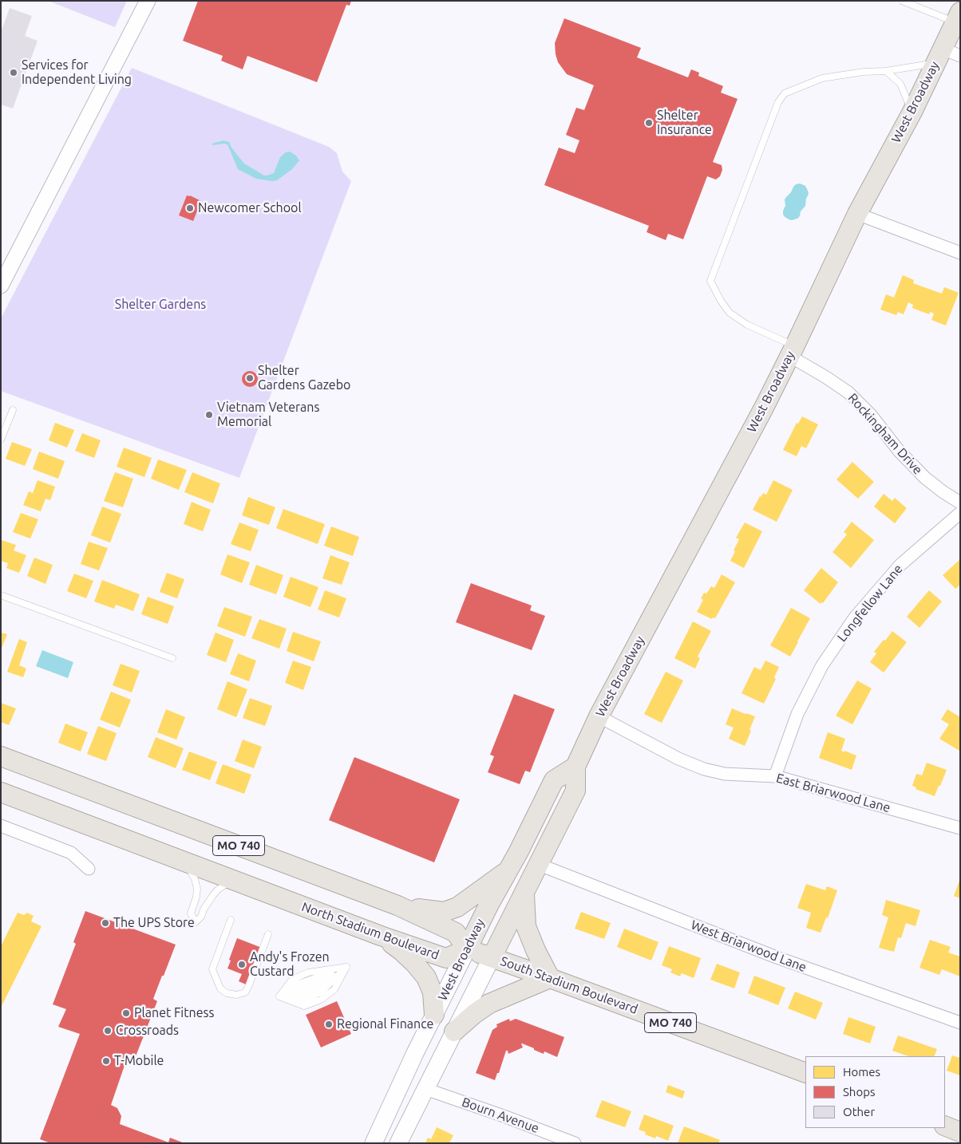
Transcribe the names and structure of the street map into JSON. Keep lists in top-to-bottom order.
{
  "streets": {
    "main road": [
      "West Broadway",
      "MO 740",
      "North Stadium Boulevard",
      "South Stadium Boulevard"
    ],
    "street": [
      "Rockingham Drive",
      "Longfellow Lane",
      "East Briarwood Lane",
      "West Briarwood Lane",
      "Bourn Avenue"
    ]
  },
  "crossings": [
    ["West Broadway", "Rockingham Drive"],
    ["West Broadway", "East Briarwood Lane"],
    ["West Broadway", "MO 740"],
    ["West Broadway", "North Stadium Boulevard"],
    ["West Broadway", "West Briarwood Lane"],
    ["West Broadway", "South Stadium Boulevard"],
    ["West Broadway", "Bourn Avenue"],
    ["Longfellow Lane", "East Briarwood Lane"],
    ["MO 740", "North Stadium Boulevard"],
    ["MO 740", "South Stadium Boulevard"],
    ["North Stadium Boulevard", "South Stadium Boulevard"]
  ],
  "parks": ["Shelter Gardens"],
  "places": [
    "Services for Independent Living",
    "Shelter Insurance",
    "Newcomer School",
    "Shelter Gardens Gazebo",
    "Vietnam Veterans Memorial",
    "The UPS Store",
    "Andy's Frozen Custard",
    "Planet Fitness",
    "Regional Finance",
    "Crossroads",
    "T-Mobile"
  ],
  "legend": ["Homes", "Shops", "Other"]
}
